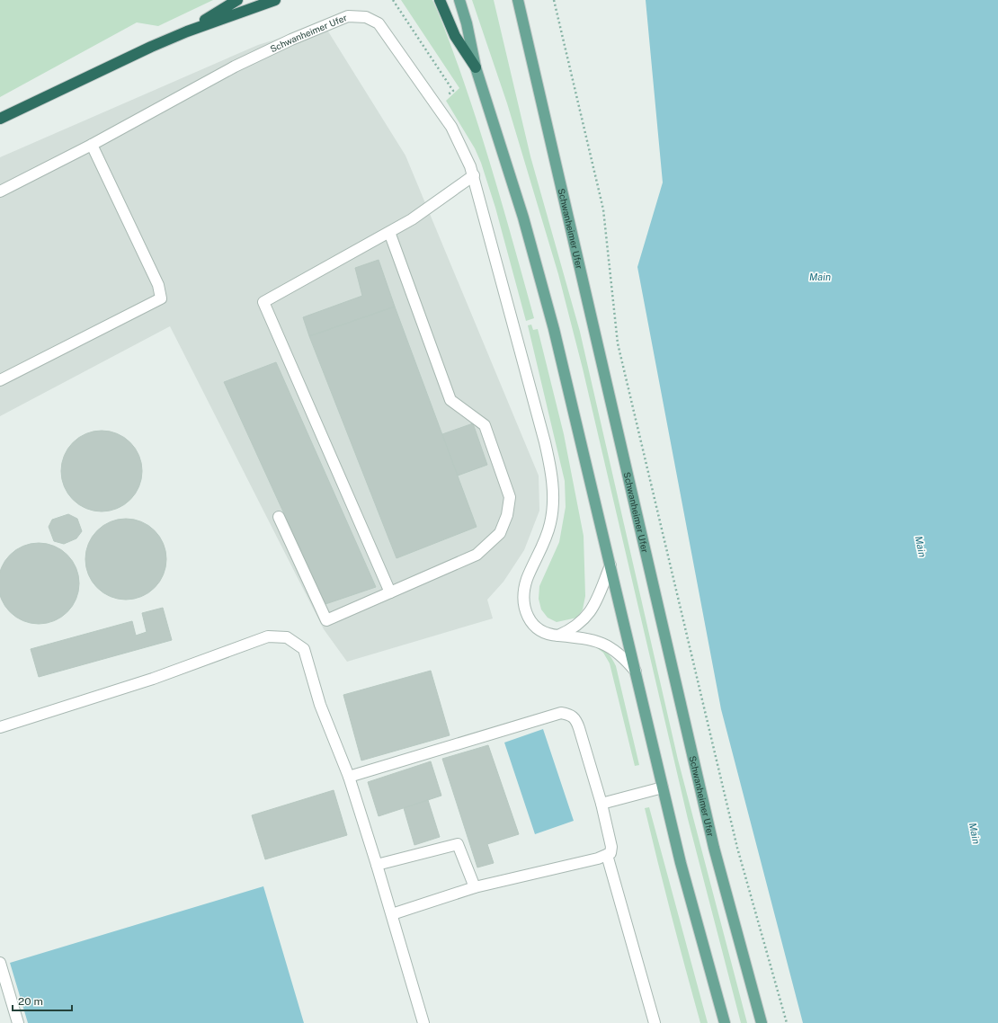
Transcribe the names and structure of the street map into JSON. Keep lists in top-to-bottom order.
{
  "streets": {
    "main road": ["Schwanheimer Ufer"]
  },
  "water": ["Main"],
  "scale_bar": "20 m"
}
